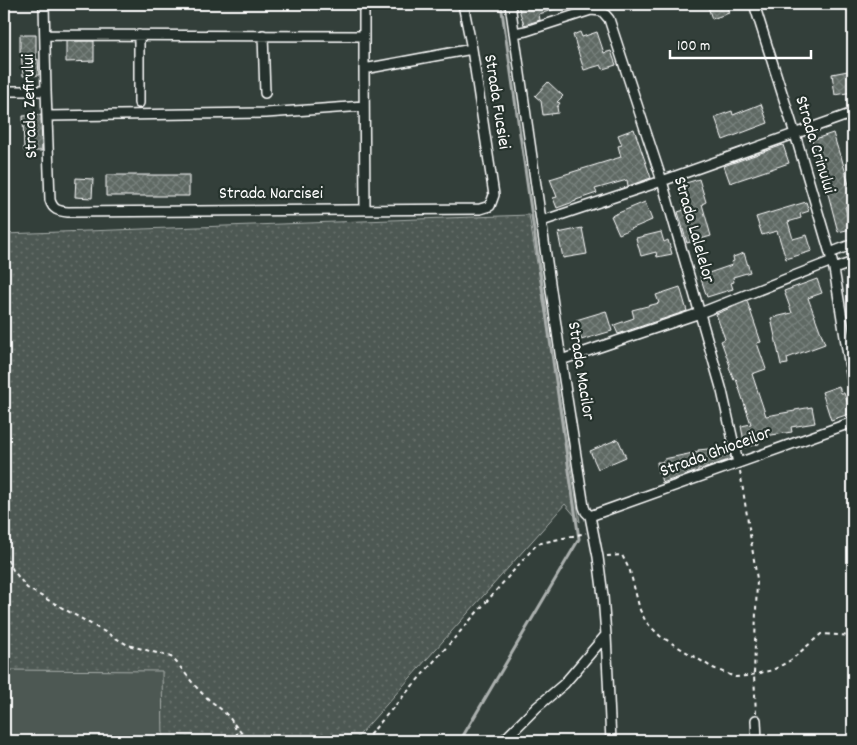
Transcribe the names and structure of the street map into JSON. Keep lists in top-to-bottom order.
{
  "streets": {
    "street": [
      "Strada Fucsiei",
      "Strada Zefirului",
      "Strada Crinului",
      "Strada Narcisei",
      "Strada Lalelelor",
      "Strada Macilor",
      "Strada Ghioceilor"
    ]
  },
  "crossings": [
    ["Strada Fucsiei", "Strada Narcisei"],
    ["Strada Zefirului", "Strada Narcisei"],
    ["Strada Lalelelor", "Strada Macilor"],
    ["Strada Lalelelor", "Strada Ghioceilor"],
    ["Strada Macilor", "Strada Ghioceilor"]
  ],
  "scale_bar": "100 m"
}
